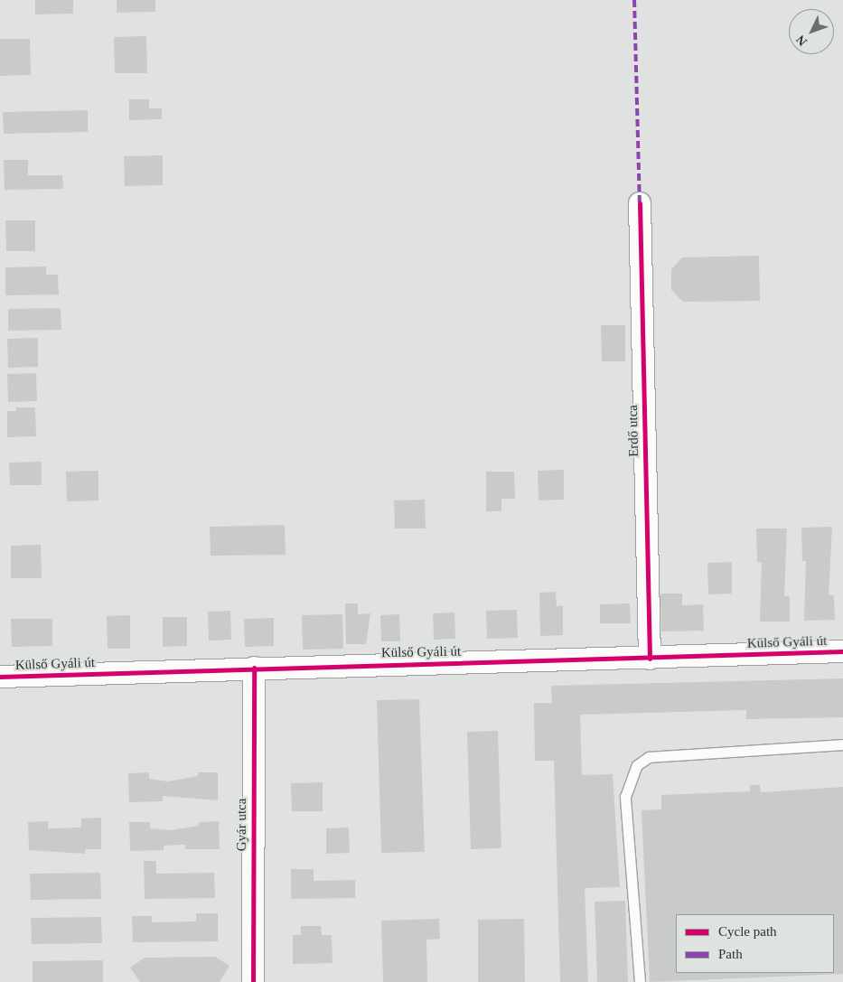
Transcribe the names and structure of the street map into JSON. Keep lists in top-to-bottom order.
{
  "streets": {
    "street": ["Erdő utca", "Külső Gyáli út", "Gyár utca"]
  },
  "crossings": [
    ["Erdő utca", "Külső Gyáli út"],
    ["Külső Gyáli út", "Gyár utca"]
  ],
  "legend": ["Cycle path", "Path"],
  "north": "bottom left"
}
